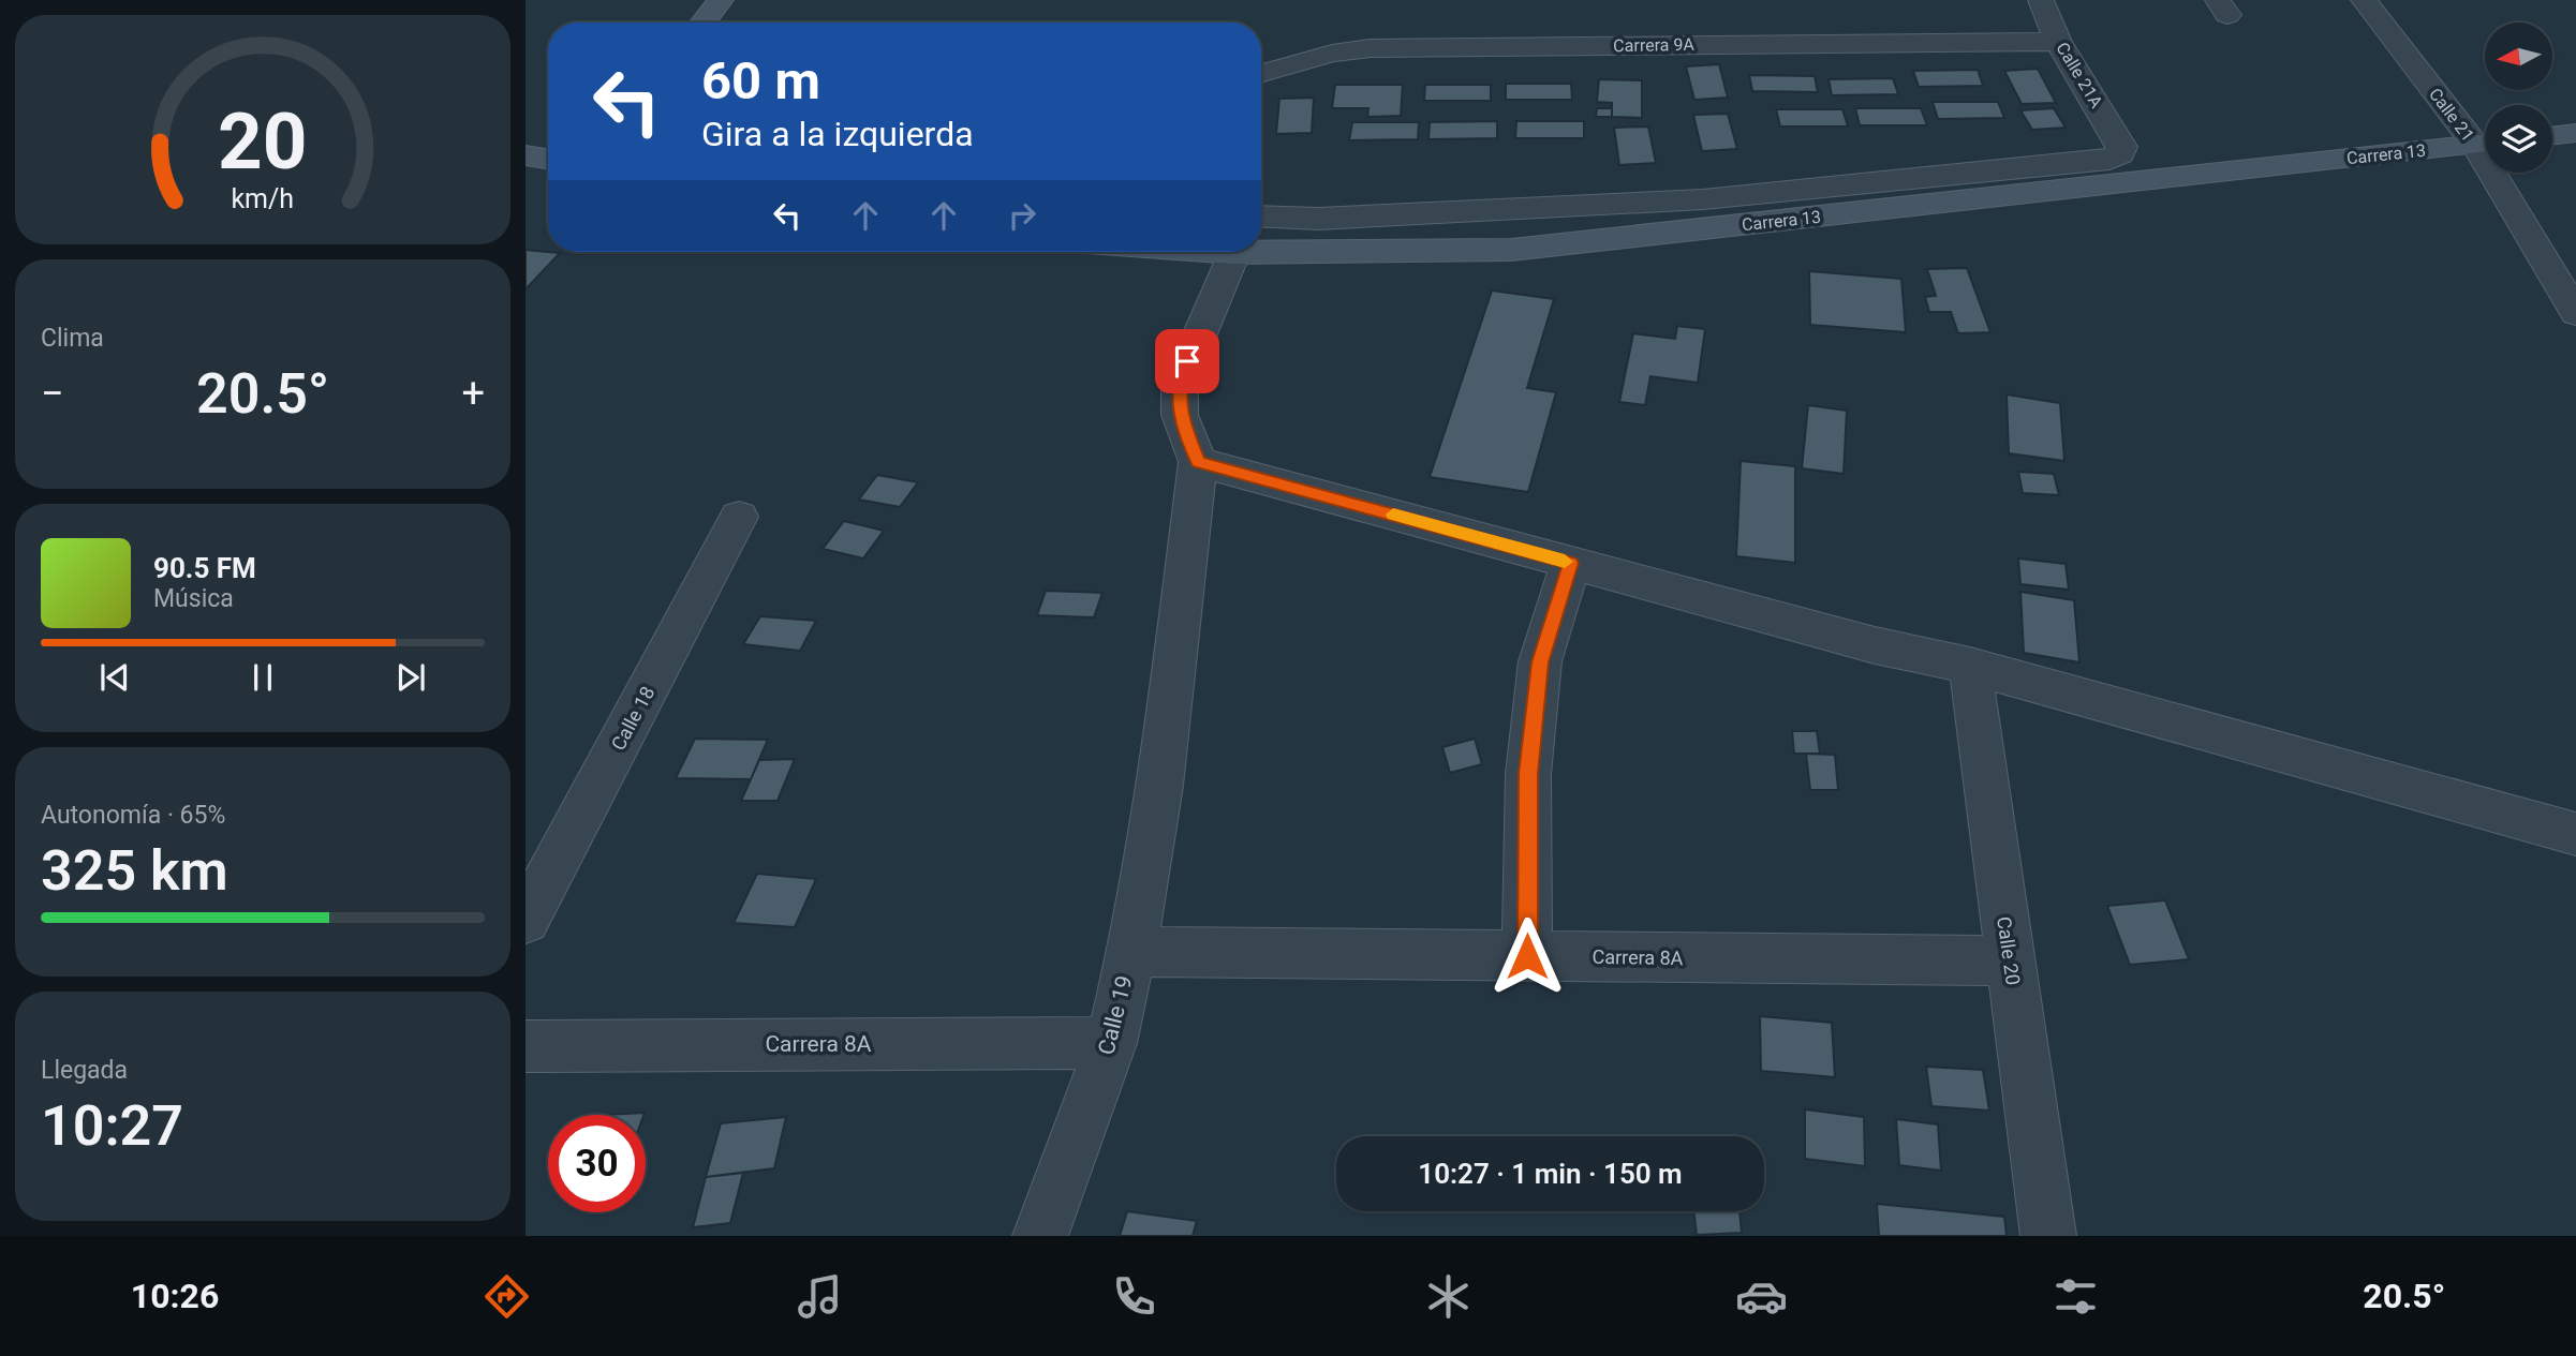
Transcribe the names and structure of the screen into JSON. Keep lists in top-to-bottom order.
{
  "streets": {
    "street": [
      "Carrera 9A",
      "Calle 21A",
      "Calle 21",
      "Carrera 13",
      "Calle 18",
      "Calle 20",
      "Carrera 8A",
      "Calle 19"
    ]
  },
  "crossings": [
    ["Carrera 9A", "Calle 21A"],
    ["Calle 20", "Carrera 8A"],
    ["Carrera 8A", "Calle 19"]
  ],
  "north": "left",
  "page": {
    "turn": ["60 m", "Gira a la izquierda"],
    "tile": [
      "Clima",
      ["Autonomía · 65%", "325 km"],
      ["Llegada", "10:27"]
    ],
    "heat": ["−", "20.5°", "+"],
    "song": ["90.5 FM", "Música"],
    "limit": "30",
    "trip": "10:27 · 1 min · 150 m",
    "tabs": ["10:26", "20.5°"],
    "gauge": ["20", "km/h"]
  }
}
